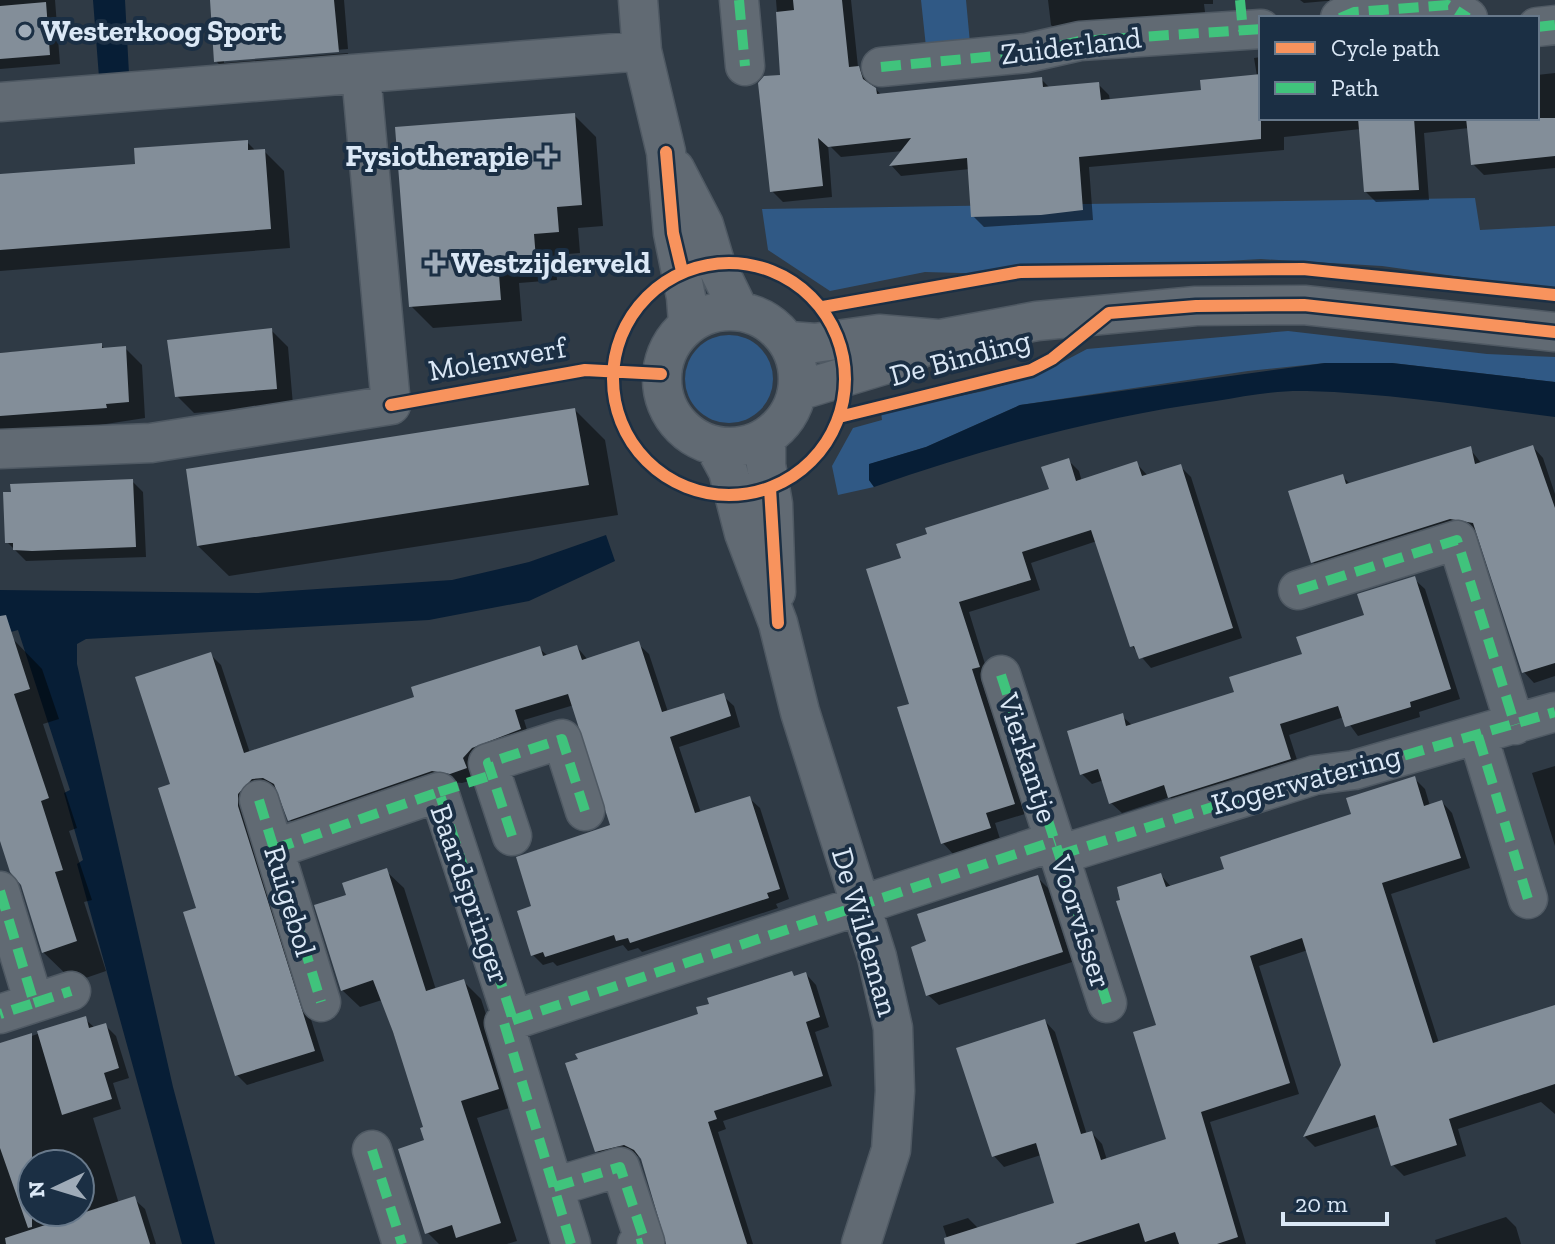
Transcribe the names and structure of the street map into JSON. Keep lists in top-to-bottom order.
{
  "streets": {
    "street": [
      "Zuiderland",
      "De Binding",
      "Molenwerf",
      "Vierkantje",
      "Kogerwatering",
      "Baardspringer",
      "Ruigebol",
      "Voorvisser",
      "De Wildeman"
    ]
  },
  "crossings": [
    ["De Binding", "De Wildeman"],
    ["Vierkantje", "Kogerwatering"],
    ["Vierkantje", "Voorvisser"],
    ["Kogerwatering", "Baardspringer"],
    ["Kogerwatering", "Voorvisser"],
    ["Kogerwatering", "De Wildeman"],
    ["Baardspringer", "Ruigebol"],
    ["Baardspringer", "De Wildeman"]
  ],
  "places": {
    "other": ["Westerkoog Sport"],
    "health": ["Fysiotherapie", "Westzijderveld"]
  },
  "legend": ["Cycle path", "Path"],
  "scale_bar": "20 m",
  "north": "left"
}
